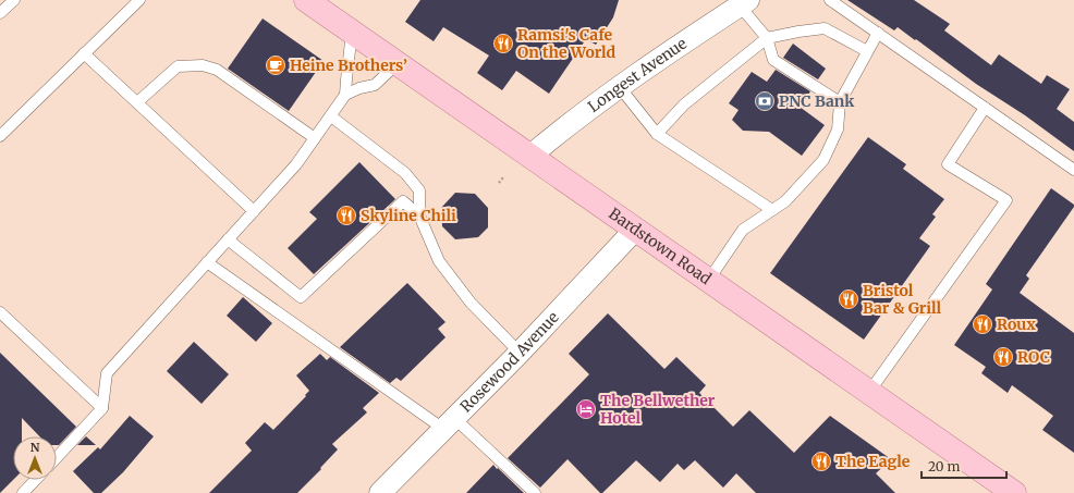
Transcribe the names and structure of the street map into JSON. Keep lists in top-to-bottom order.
{
  "streets": {
    "main road": ["Bardstown Road"],
    "street": ["Longest Avenue", "Rosewood Avenue"]
  },
  "crossings": [
    ["Longest Avenue", "Bardstown Road"],
    ["Bardstown Road", "Rosewood Avenue"]
  ],
  "places": {
    "restaurant": [
      "Ramsi's Cafe On the World",
      "Skyline Chili",
      "Bristol Bar & Grill",
      "Roux",
      "ROC",
      "The Eagle"
    ],
    "cafe": ["Heine Brothers’"],
    "bank": ["PNC Bank"],
    "hotel": ["The Bellwether Hotel"]
  },
  "scale_bar": "20 m",
  "north": "top"
}
